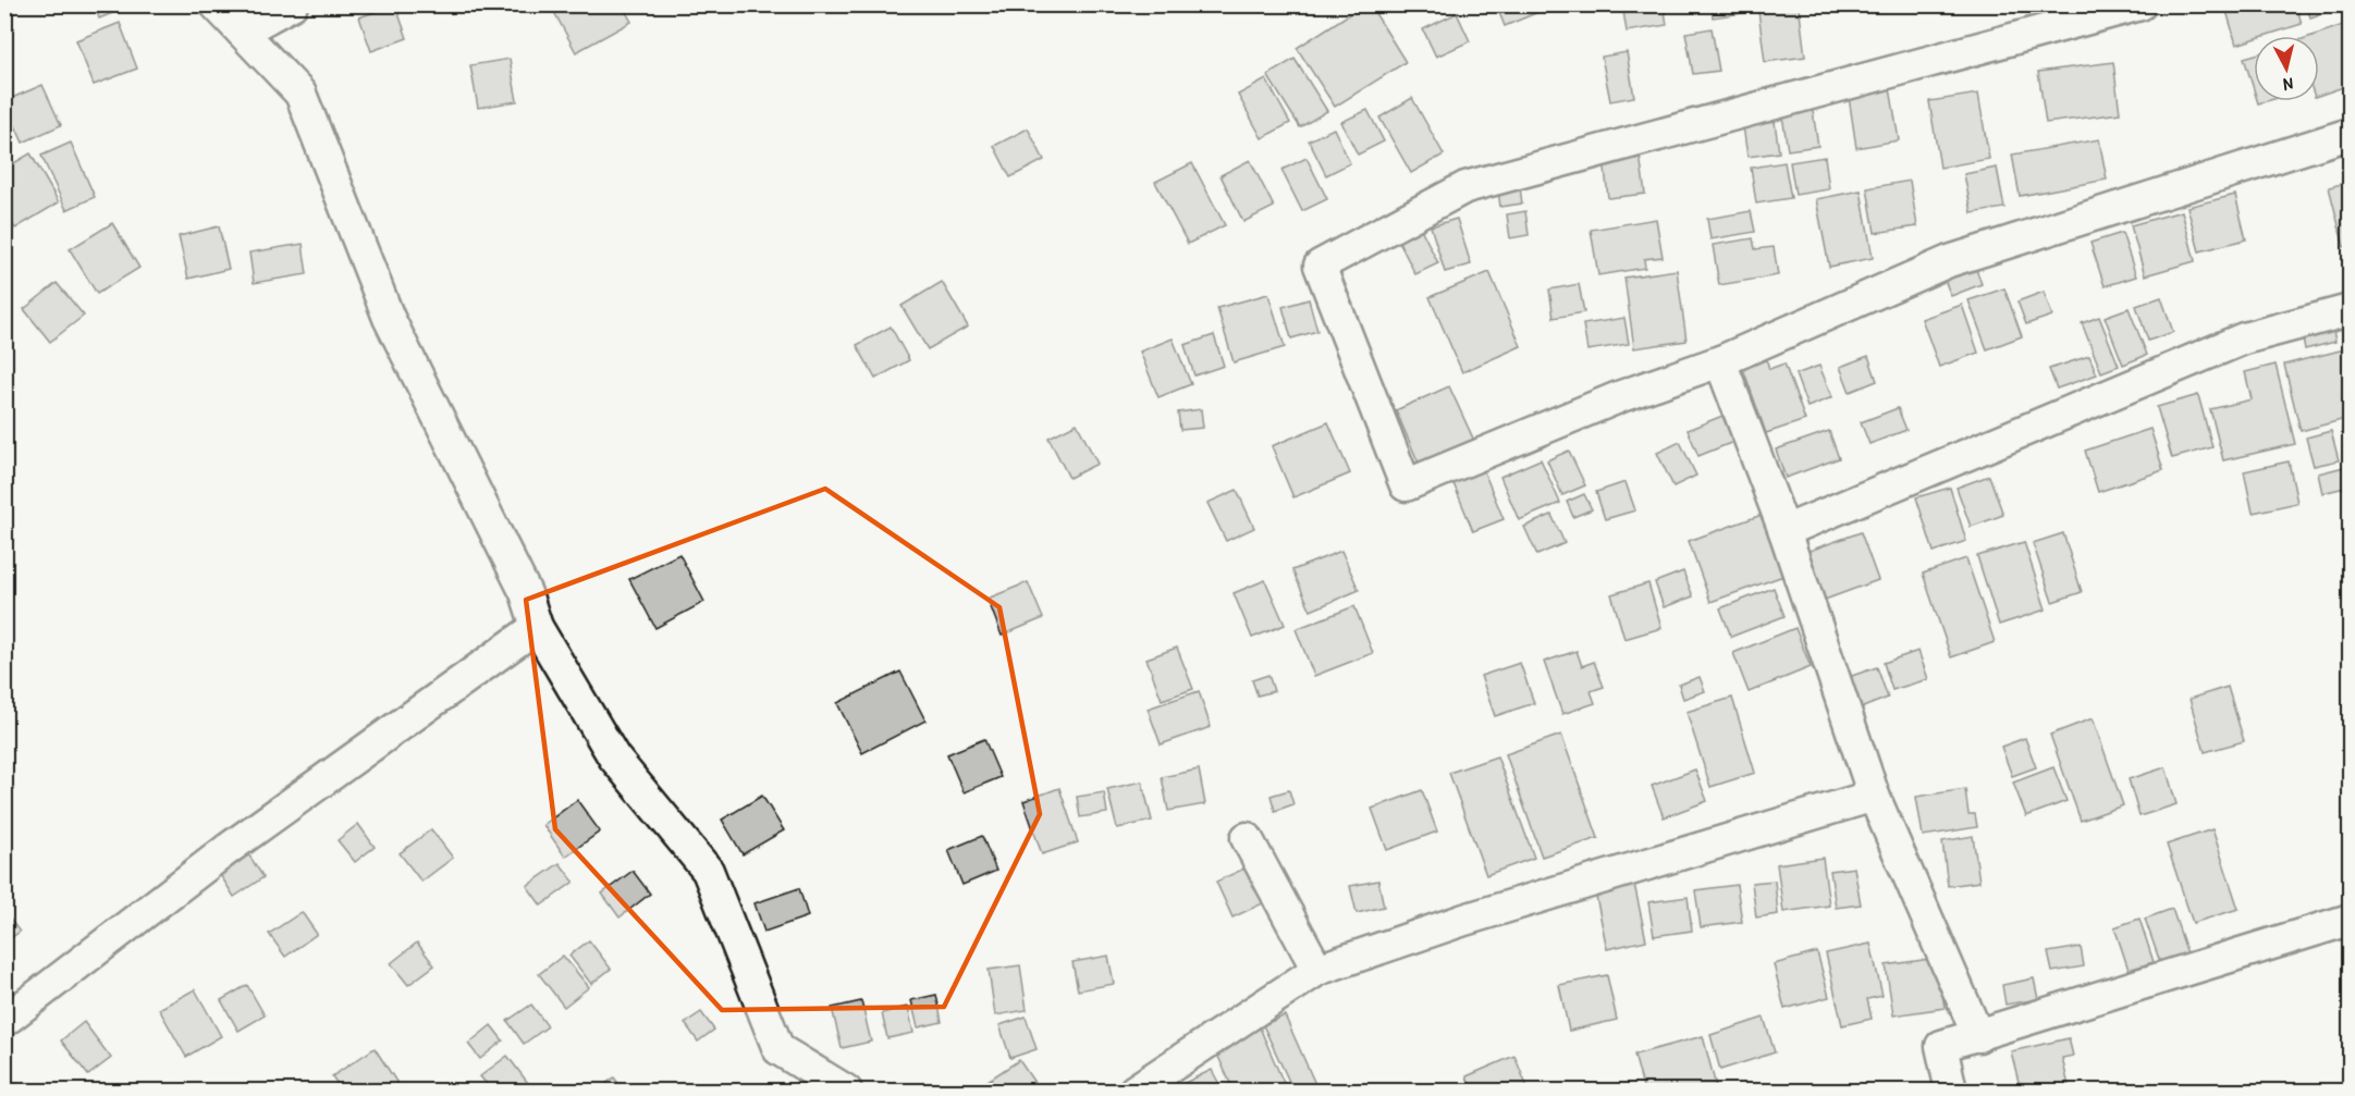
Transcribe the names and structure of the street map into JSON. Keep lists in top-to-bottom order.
{
  "north": "bottom"
}
